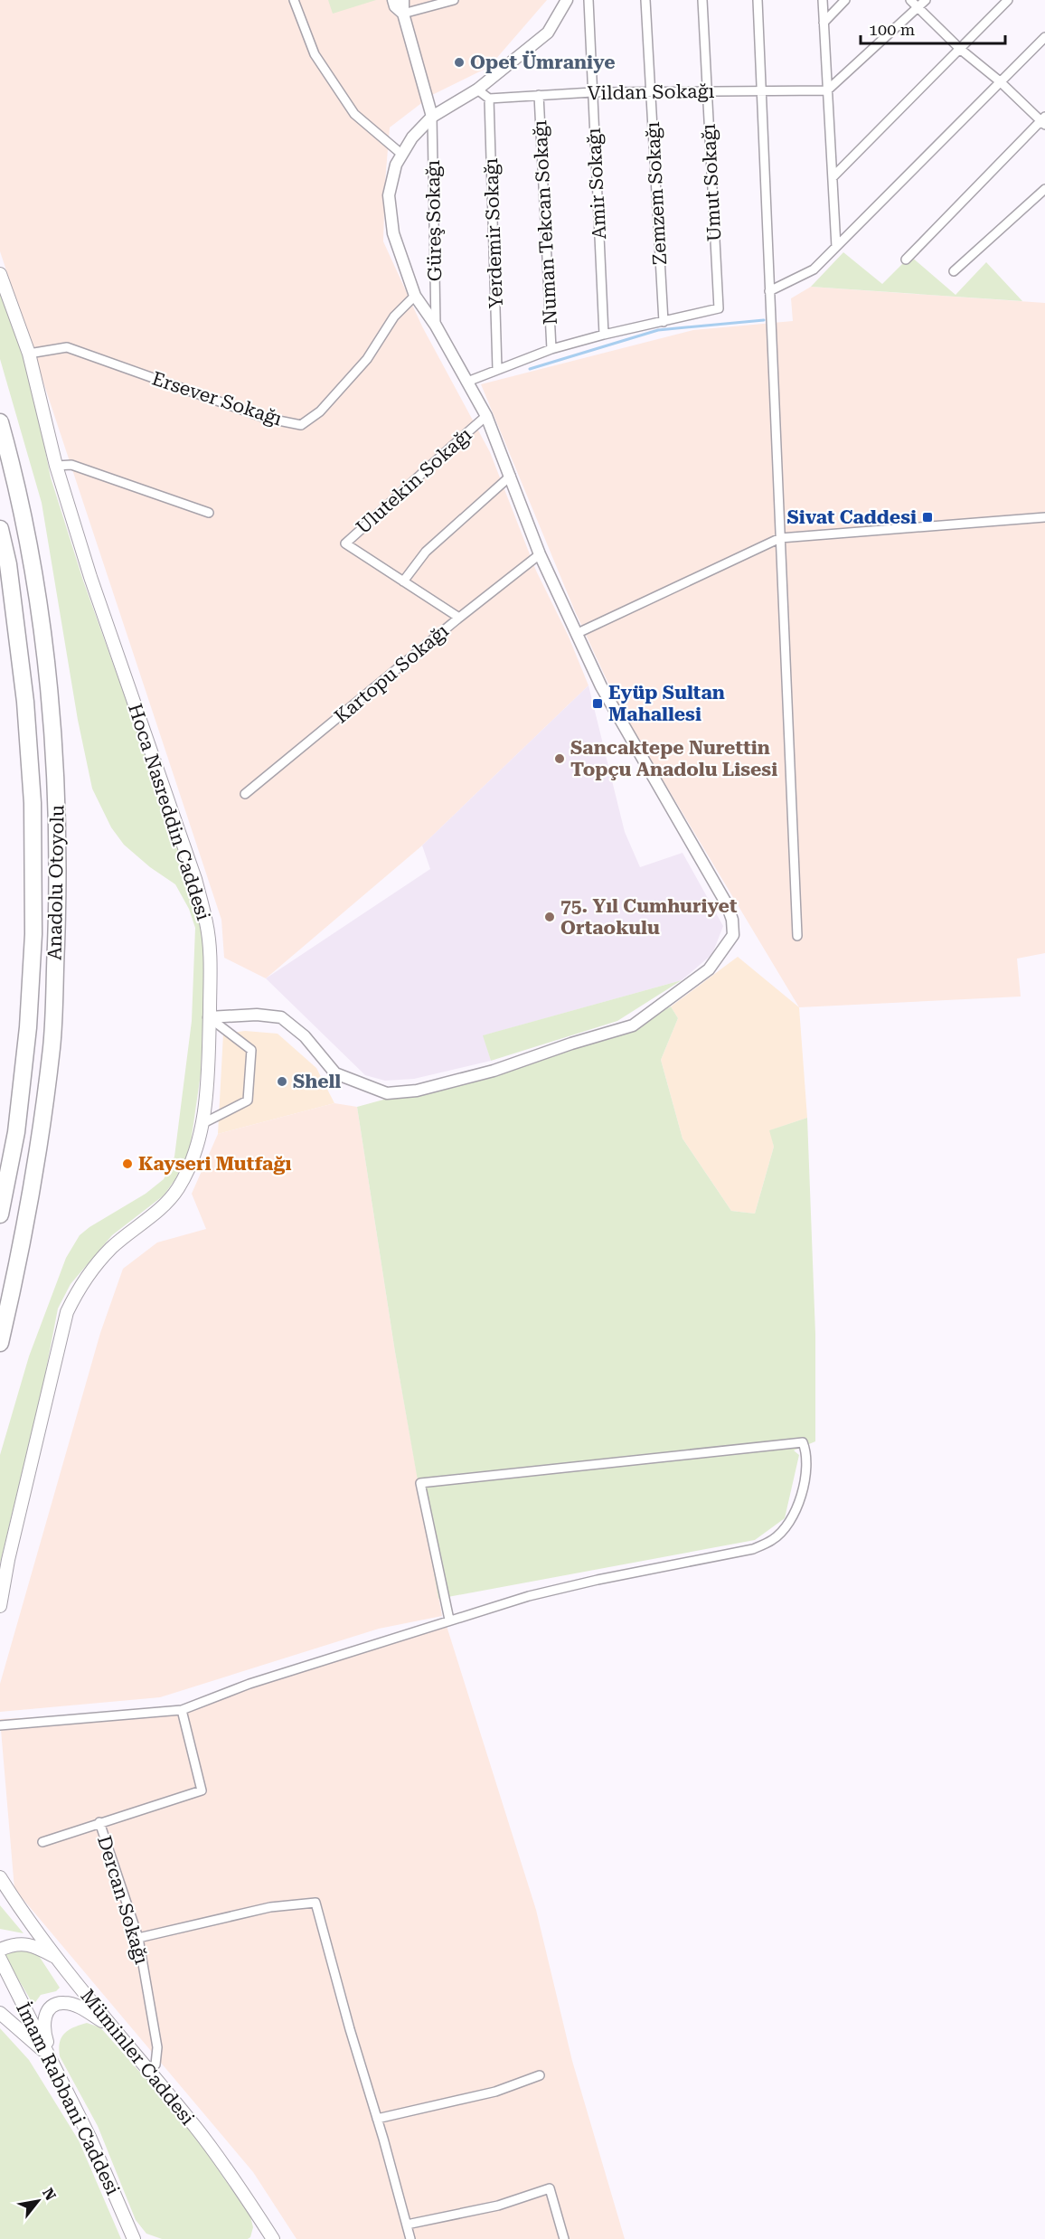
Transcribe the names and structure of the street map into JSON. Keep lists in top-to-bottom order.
{
  "streets": {
    "highway": ["Anadolu Otoyolu"],
    "main road": ["Hoca Nasreddin Caddesi", "Müminler Caddesi", "İmam Rabbani Caddesi"],
    "street": [
      "Vildan Sokağı",
      "Umut Sokağı",
      "Amir Sokağı",
      "Zemzem Sokağı",
      "Güreş Sokağı",
      "Numan Tekcan Sokağı",
      "Yerdemir Sokağı",
      "Ersever Sokağı",
      "Ulutekin Sokağı",
      "Kartopu Sokağı",
      "Dercan Sokağı"
    ]
  },
  "crossings": [
    ["Vildan Sokağı", "Umut Sokağı"],
    ["Vildan Sokağı", "Amir Sokağı"],
    ["Vildan Sokağı", "Zemzem Sokağı"],
    ["Vildan Sokağı", "Numan Tekcan Sokağı"],
    ["Vildan Sokağı", "Yerdemir Sokağı"],
    ["Umut Sokağı", "Zemzem Sokağı"],
    ["Ersever Sokağı", "Hoca Nasreddin Caddesi"],
    ["Ulutekin Sokağı", "Kartopu Sokağı"],
    ["Dercan Sokağı", "Müminler Caddesi"]
  ],
  "places": {
    "other": [
      "Opet Ümraniye",
      "Sancaktepe Nurettin Topçu Anadolu Lisesi",
      "75. Yıl Cumhuriyet Ortaokulu",
      "Shell",
      "Kayseri Mutfağı"
    ],
    "transit": ["Sivat Caddesi", "Eyüp Sultan Mahallesi"]
  },
  "scale_bar": "100 m",
  "north": "top right"
}
